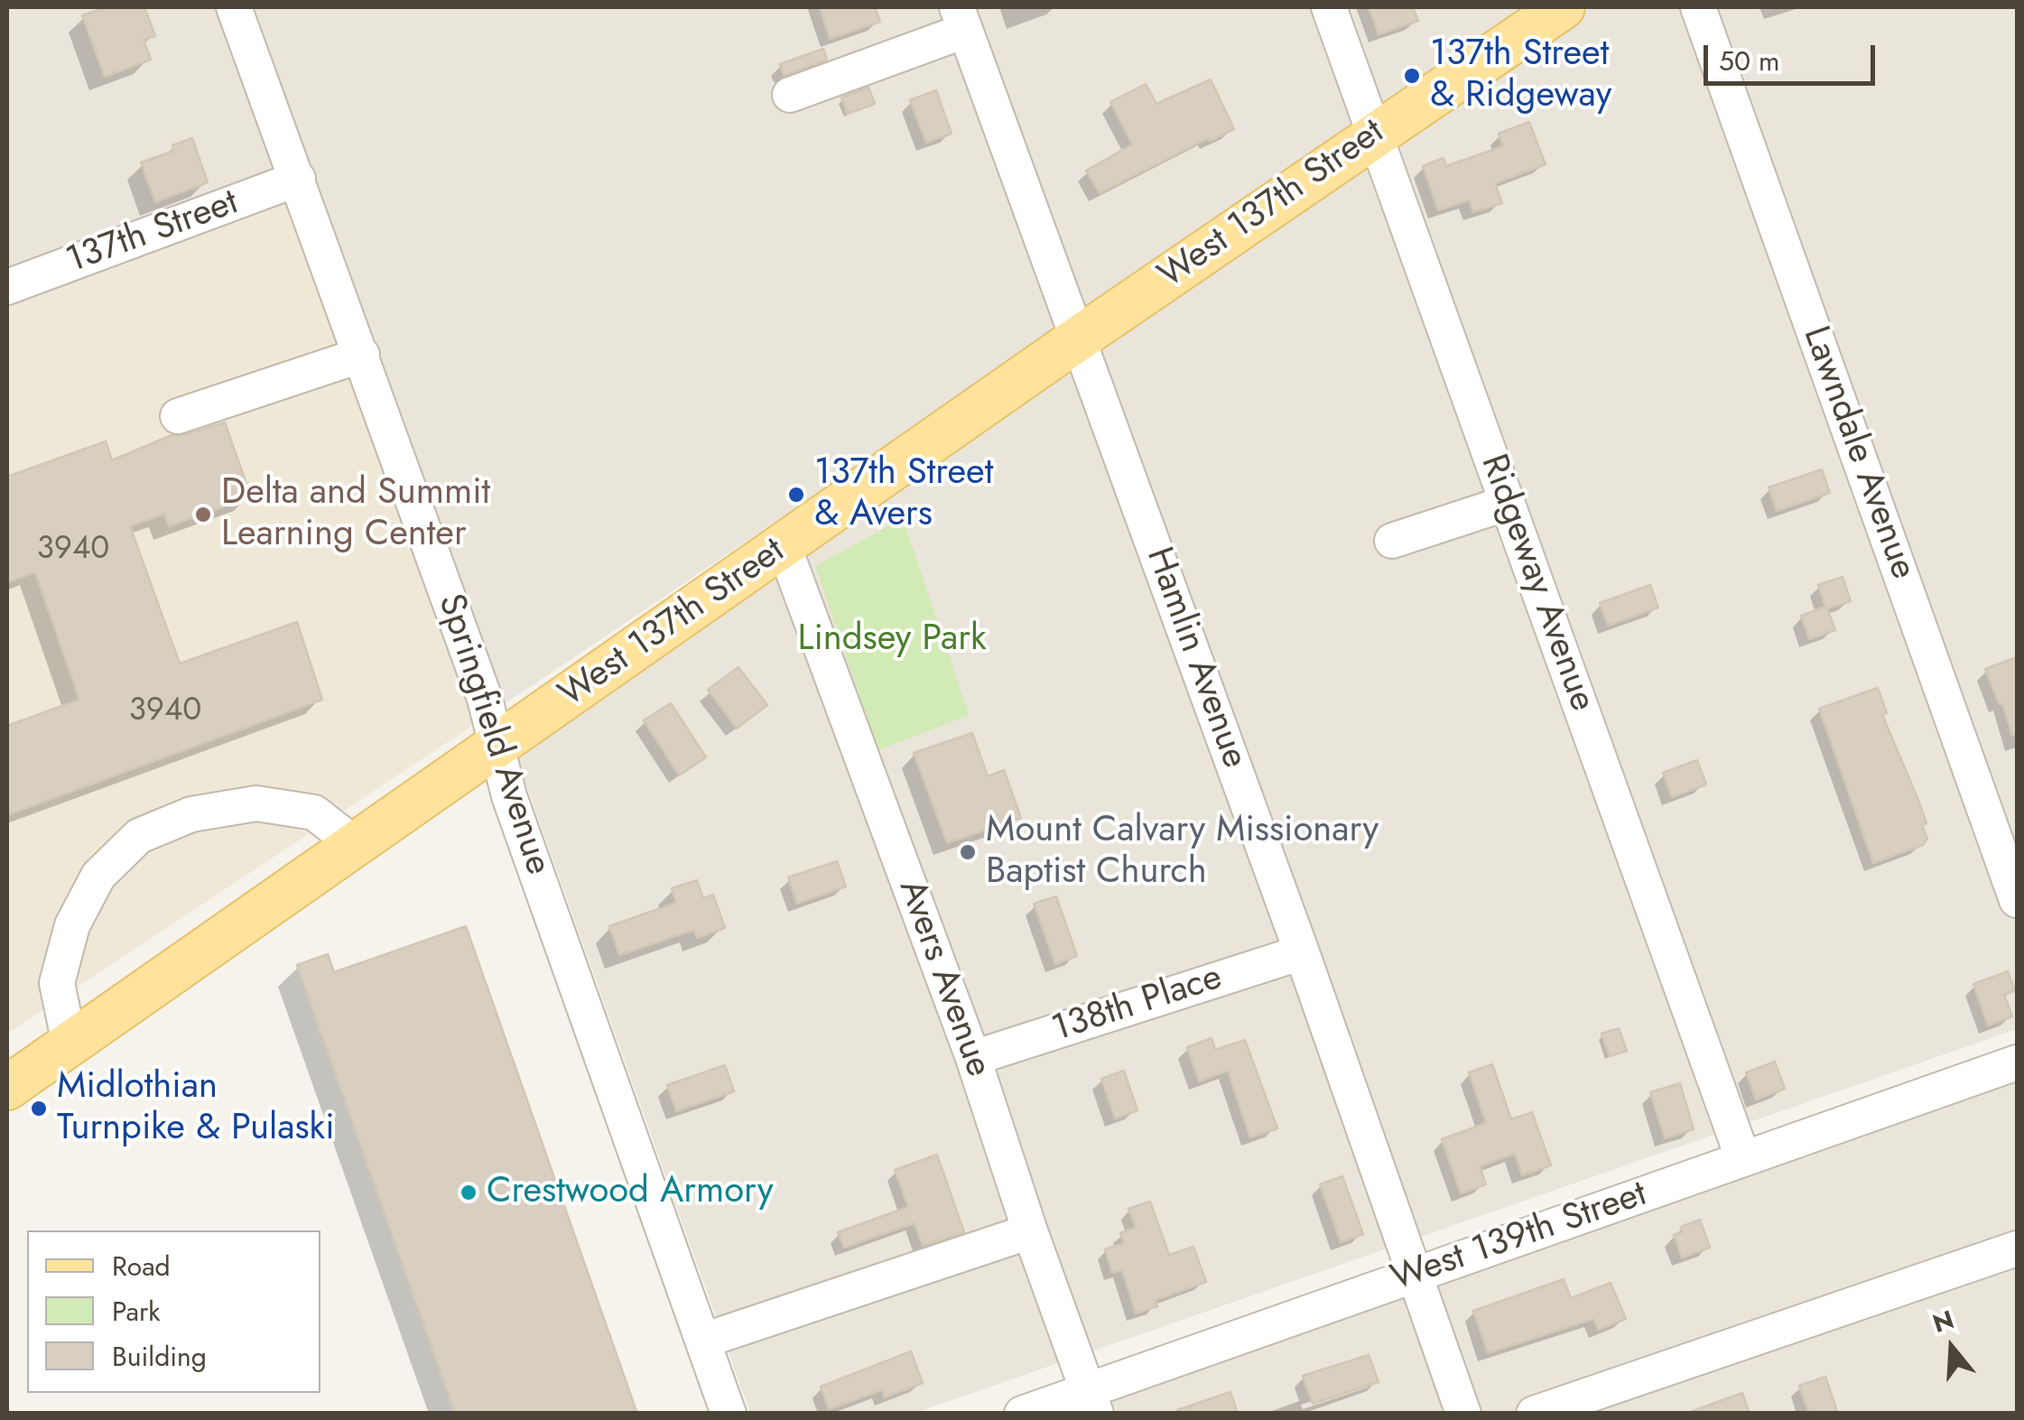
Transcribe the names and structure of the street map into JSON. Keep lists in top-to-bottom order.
{
  "streets": {
    "main road": ["West 137th Street"],
    "street": [
      "137th Street",
      "Lawndale Avenue",
      "Ridgeway Avenue",
      "Hamlin Avenue",
      "Springfield Avenue",
      "Avers Avenue",
      "138th Place",
      "West 139th Street"
    ]
  },
  "crossings": [
    ["West 137th Street", "Ridgeway Avenue"],
    ["West 137th Street", "Hamlin Avenue"],
    ["West 137th Street", "Springfield Avenue"],
    ["West 137th Street", "Avers Avenue"],
    ["137th Street", "Springfield Avenue"],
    ["Ridgeway Avenue", "West 139th Street"],
    ["Hamlin Avenue", "138th Place"],
    ["Hamlin Avenue", "West 139th Street"],
    ["Avers Avenue", "138th Place"],
    ["Avers Avenue", "West 139th Street"]
  ],
  "parks": ["Lindsey Park"],
  "places": [
    "137th Street & Ridgeway",
    "137th Street & Avers",
    "Delta and Summit Learning Center",
    "Mount Calvary Missionary Baptist Church",
    "Midlothian Turnpike & Pulaski",
    "Crestwood Armory"
  ],
  "house_numbers": ["3940", "3940"],
  "legend": ["Road", "Park", "Building"],
  "scale_bar": "50 m",
  "north": "top"
}
